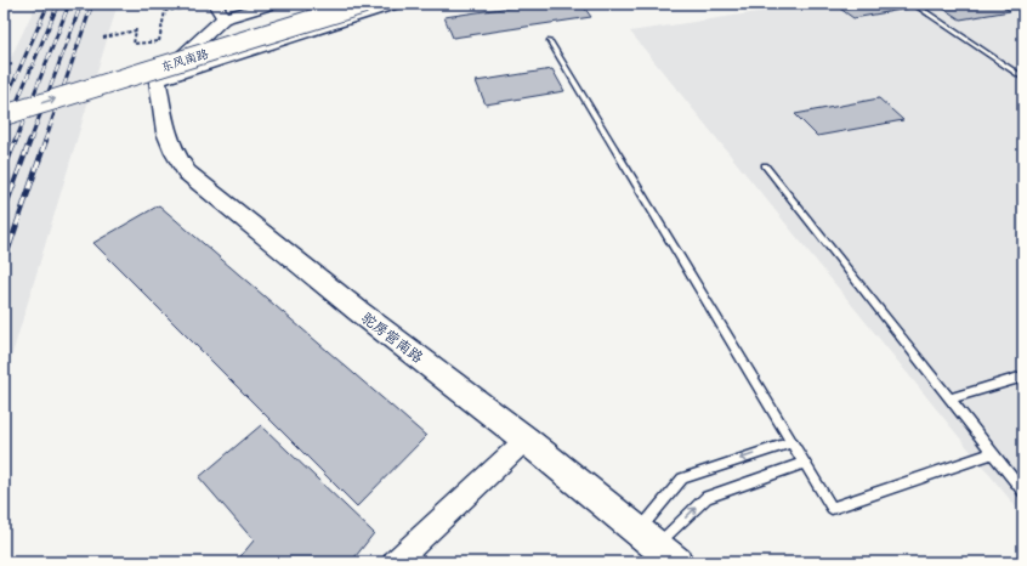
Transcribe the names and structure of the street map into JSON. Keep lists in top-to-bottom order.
{
  "streets": {
    "main road": ["东风南路"],
    "street": ["驼房营南路"]
  }
}
